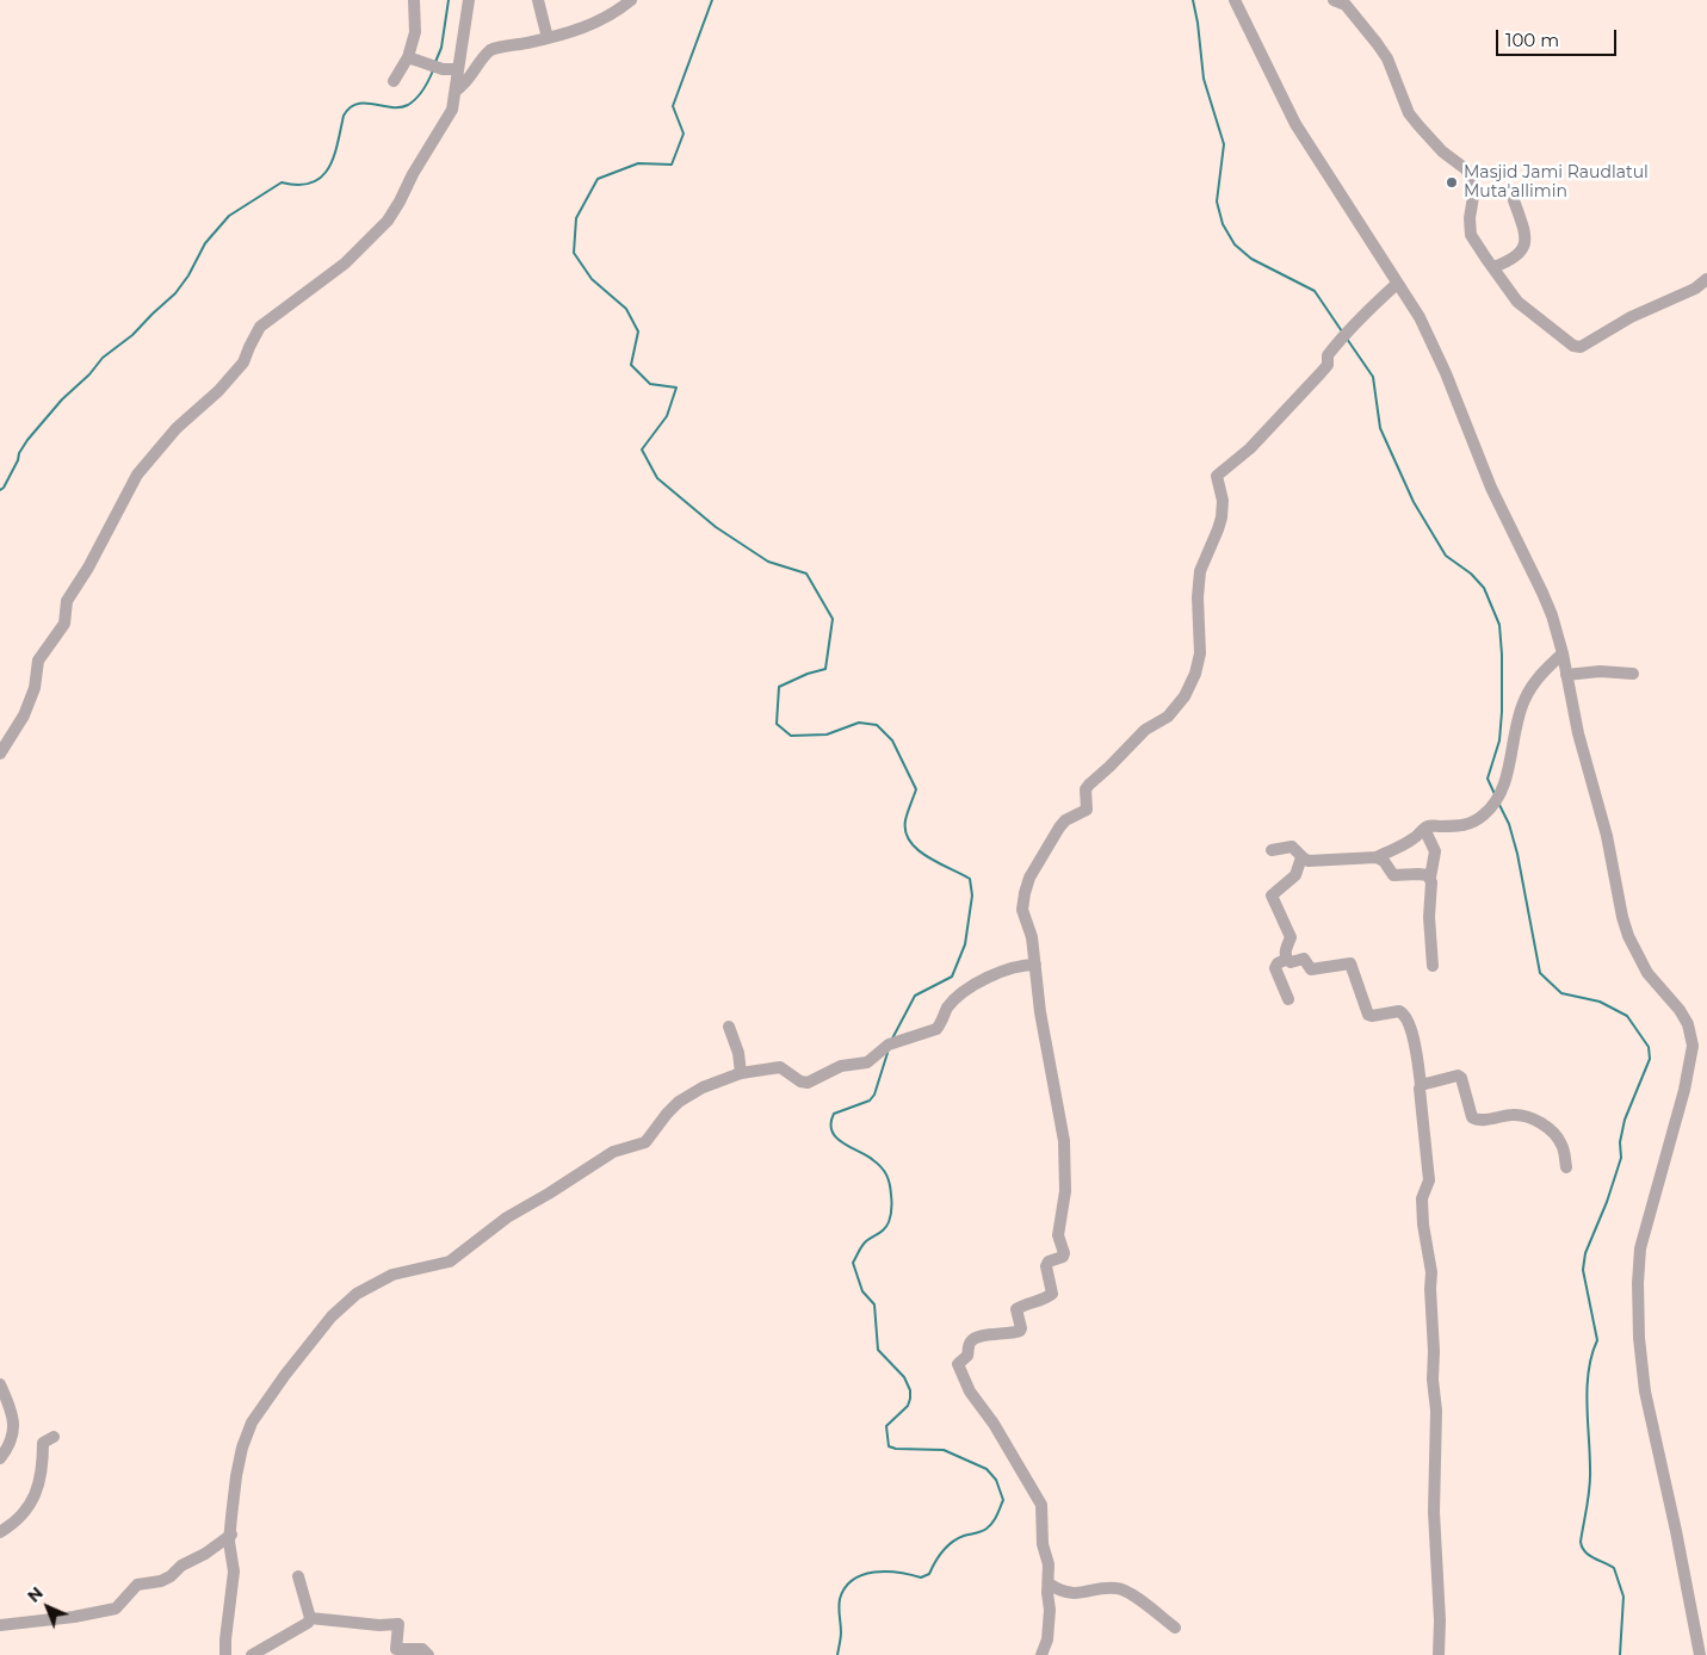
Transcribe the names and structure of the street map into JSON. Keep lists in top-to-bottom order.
{
  "places": ["Masjid Jami Raudlatul Muta'allimin"],
  "scale_bar": "100 m",
  "north": "top left"
}
